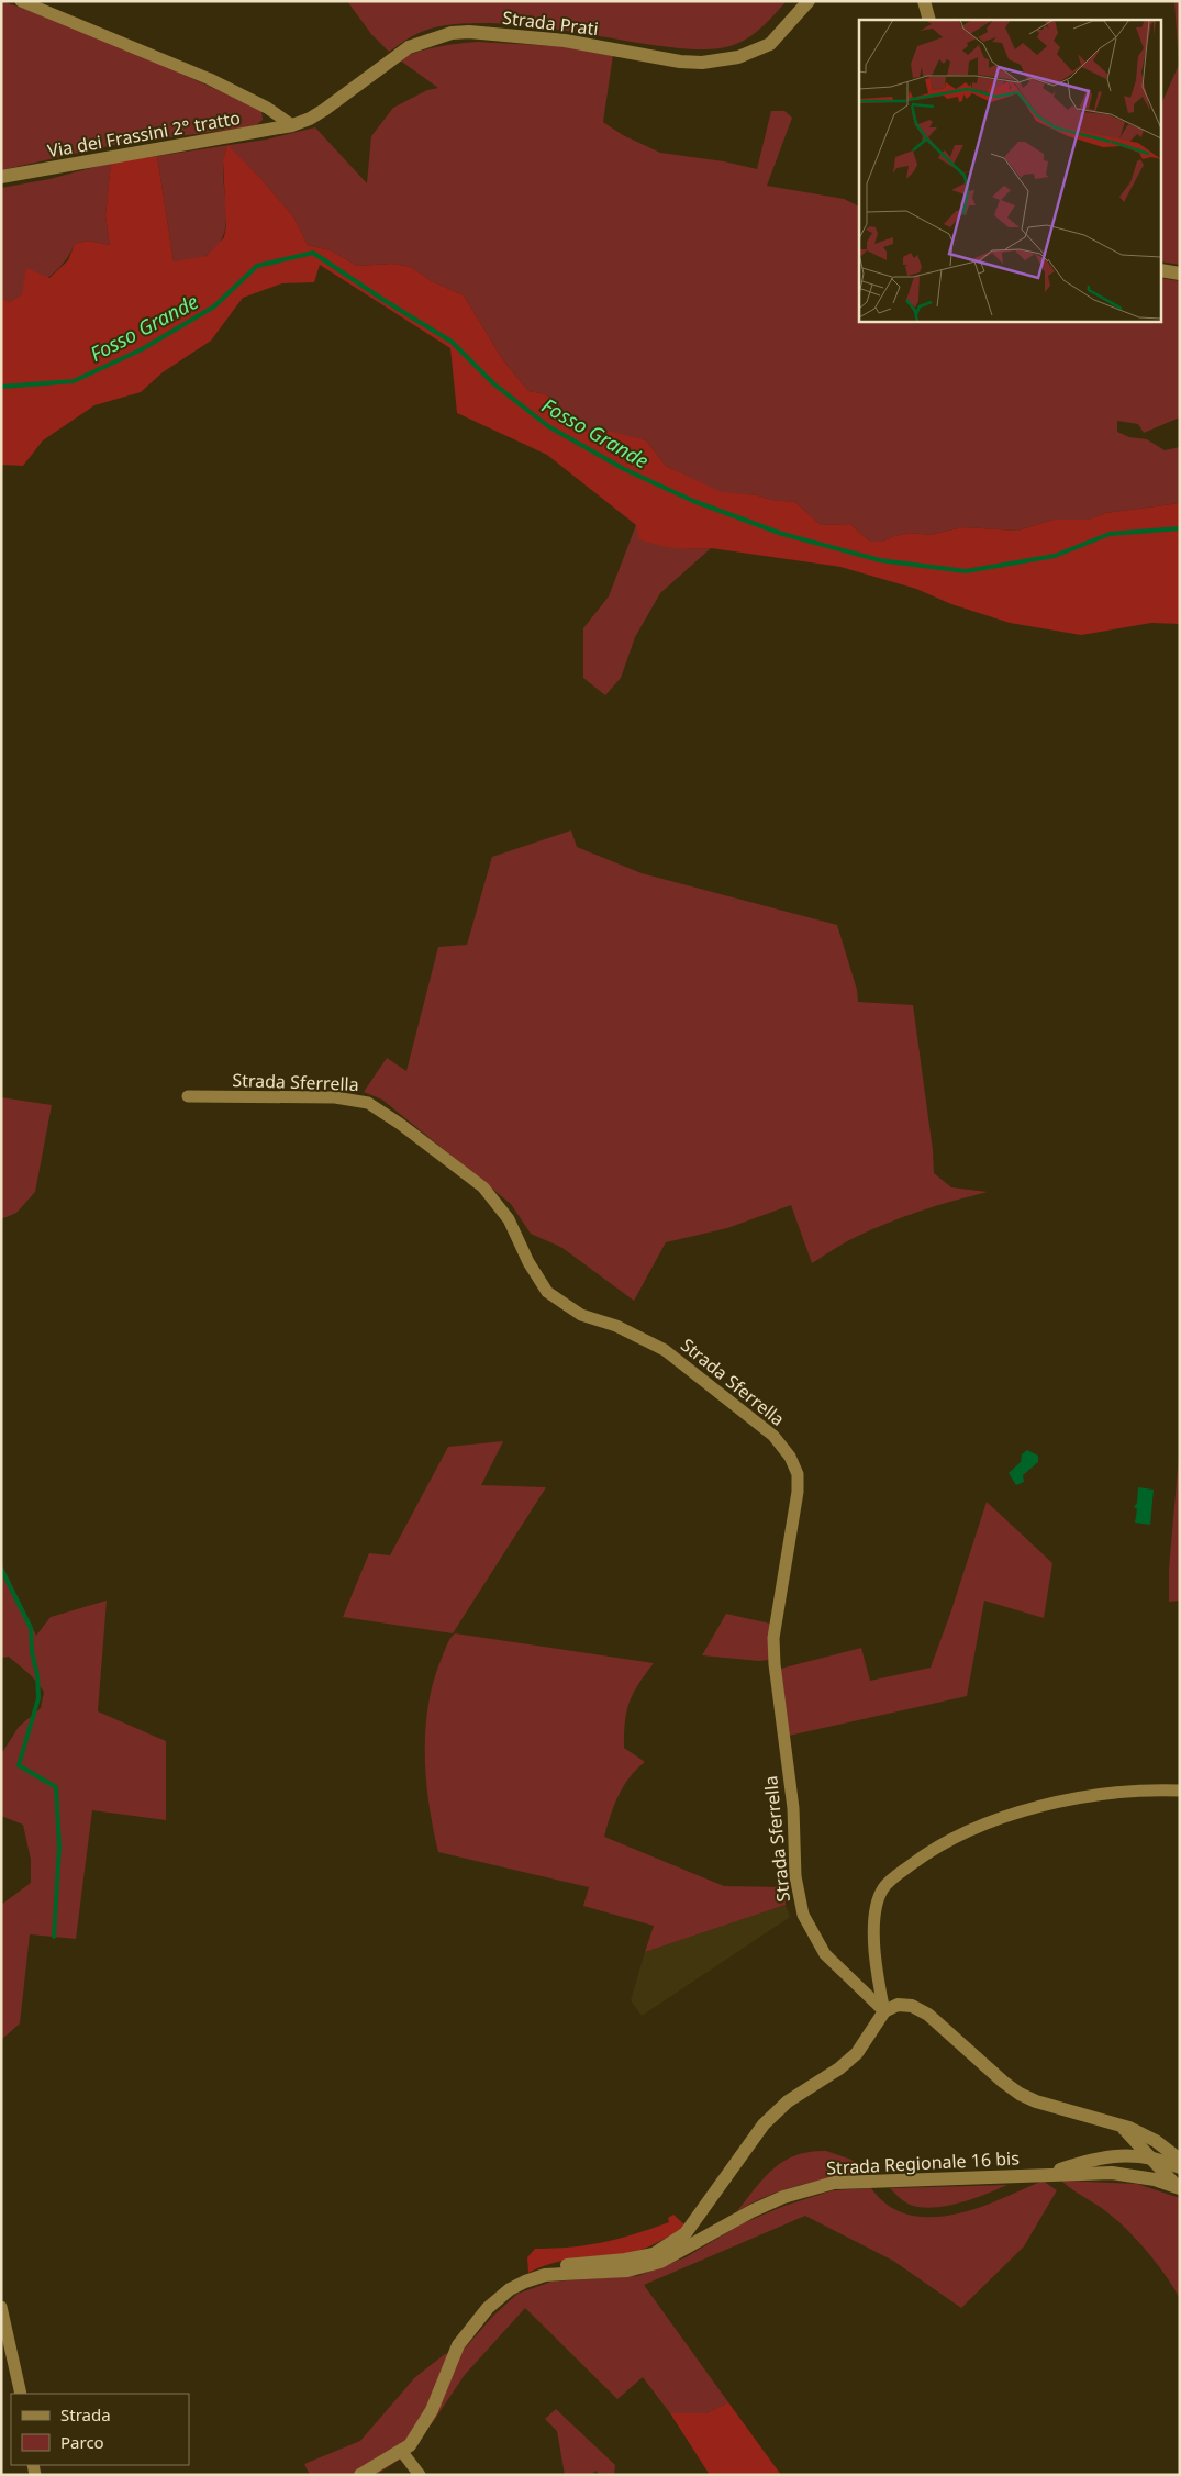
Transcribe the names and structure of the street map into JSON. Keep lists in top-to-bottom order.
{
  "streets": {
    "street": [
      "Strada Prati",
      "Via dei Frassini 2° tratto",
      "Strada Sferrella",
      "Strada Regionale 16 bis"
    ]
  },
  "crossings": [
    ["Strada Prati", "Via dei Frassini 2° tratto"]
  ],
  "water": ["Fosso Grande"],
  "legend": ["Strada", "Parco"]
}
